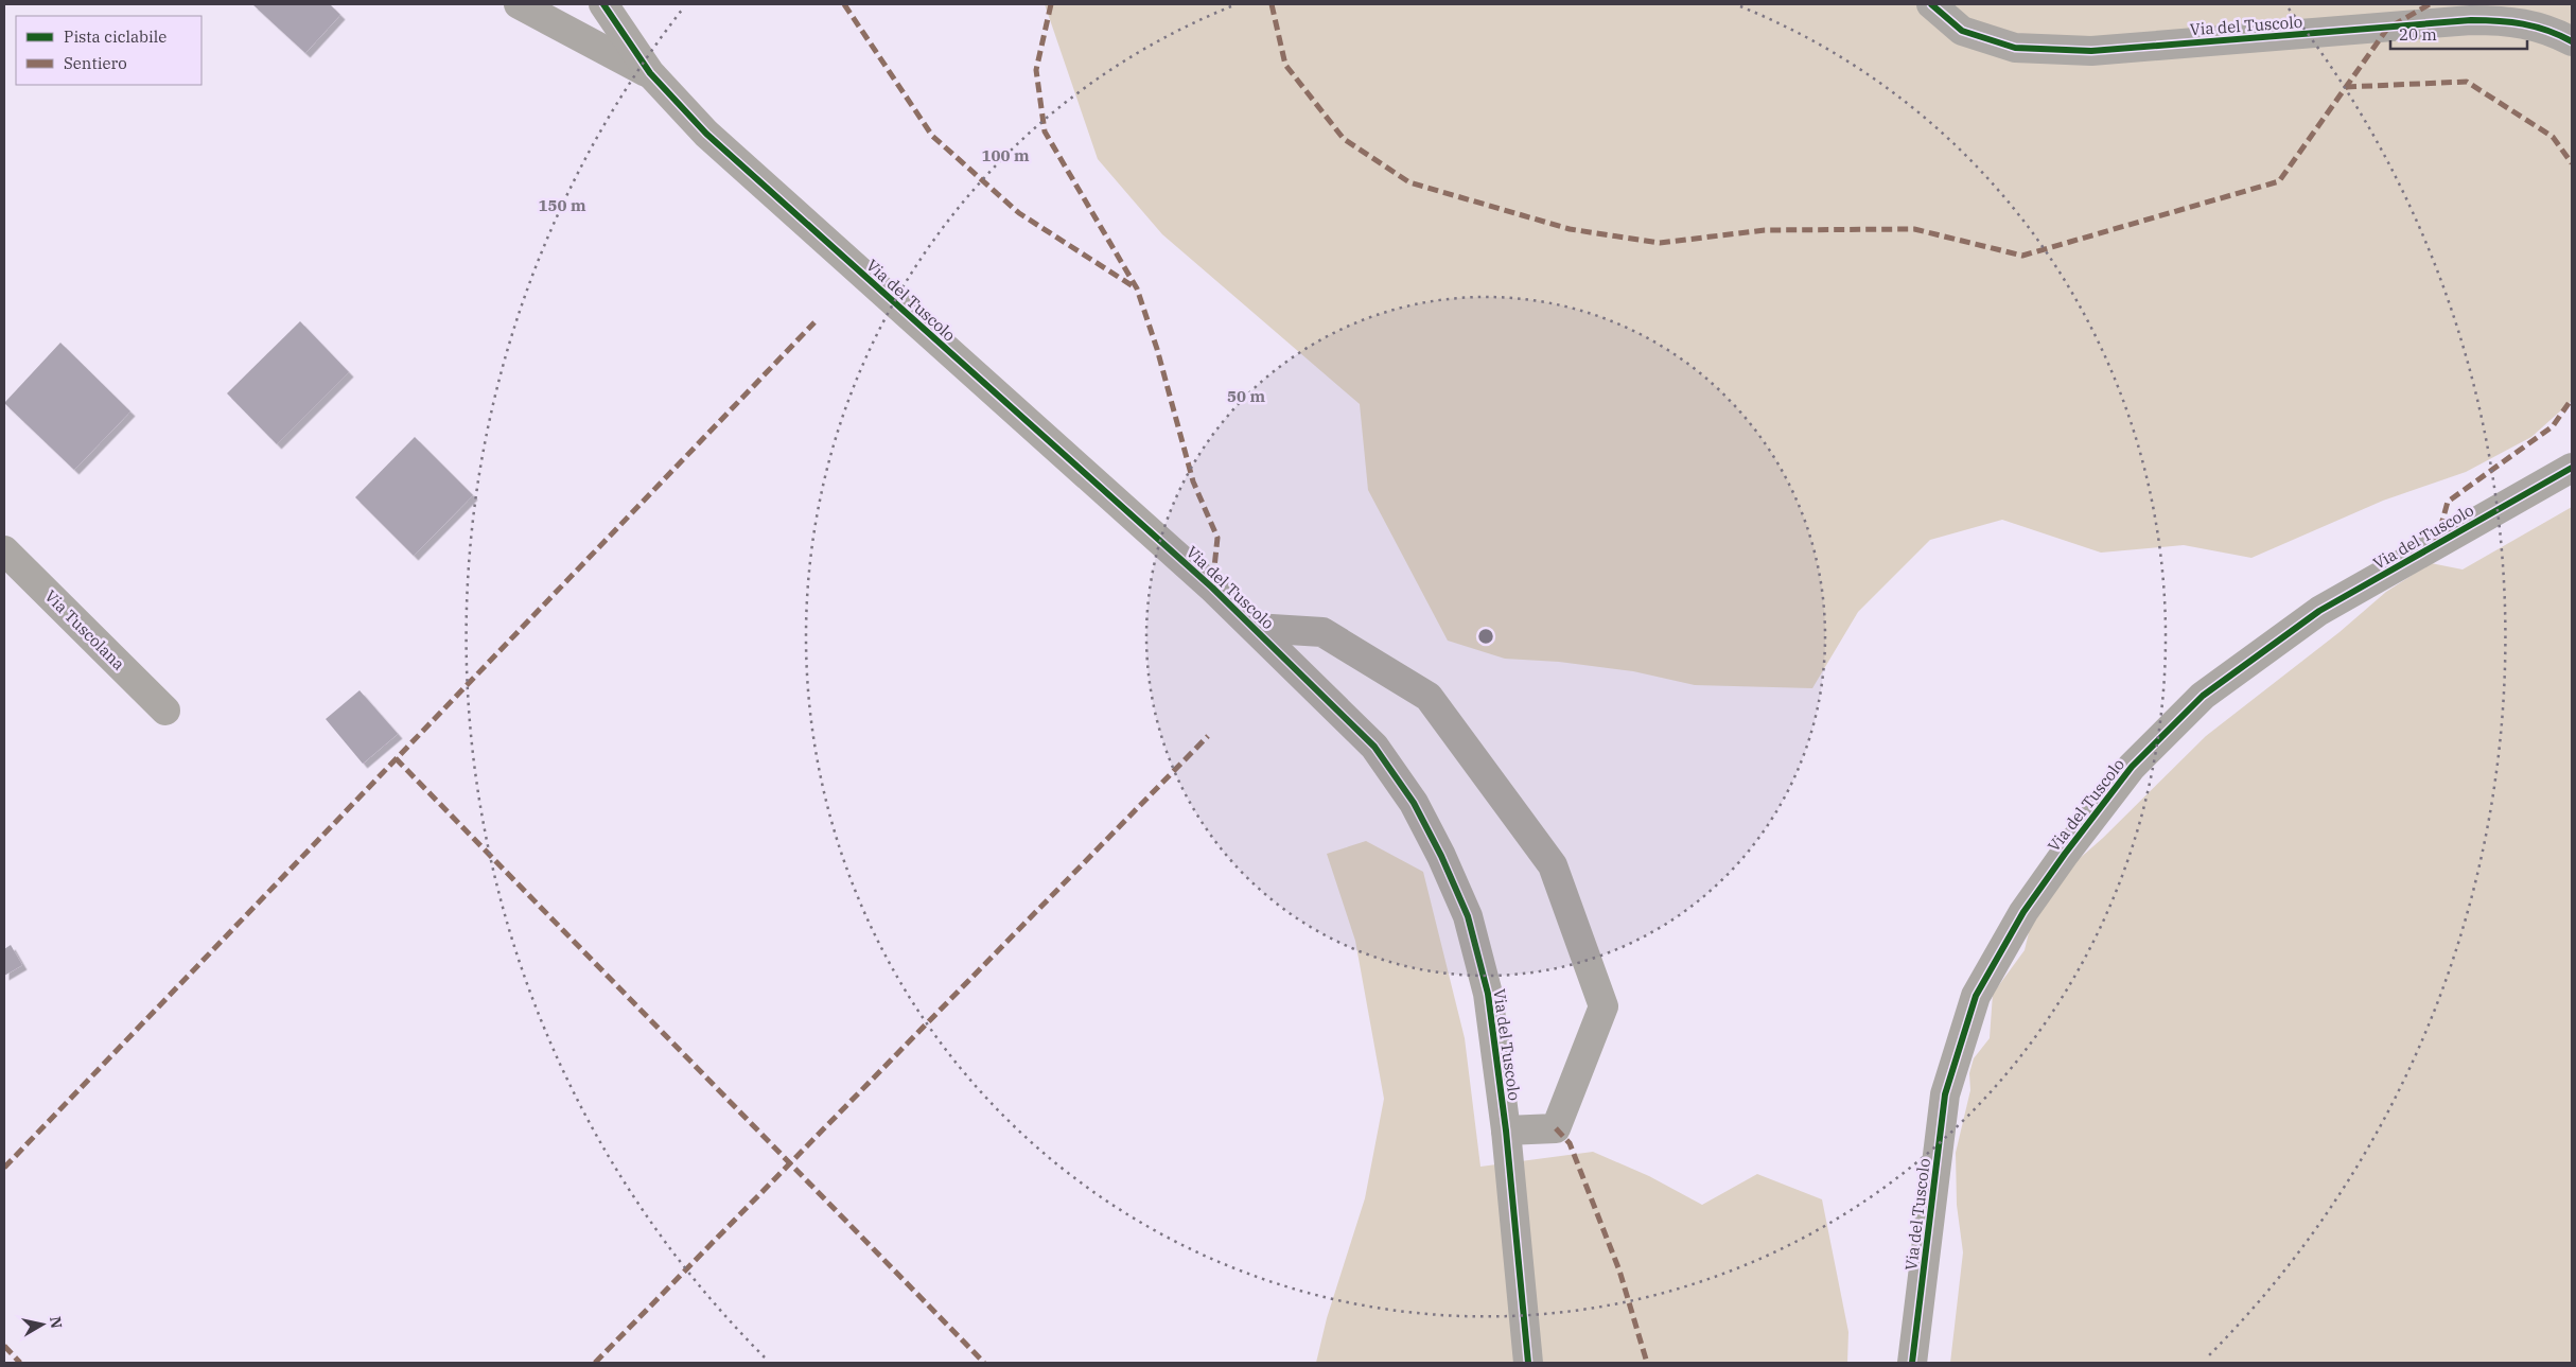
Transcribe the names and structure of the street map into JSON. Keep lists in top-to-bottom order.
{
  "streets": {
    "street": ["Via del Tuscolo", "Via Tuscolana"]
  },
  "legend": ["Pista ciclabile", "Sentiero"],
  "scale_bar": "20 m",
  "north": "right",
  "rings": ["100 m", "150 m", "50 m"]
}
